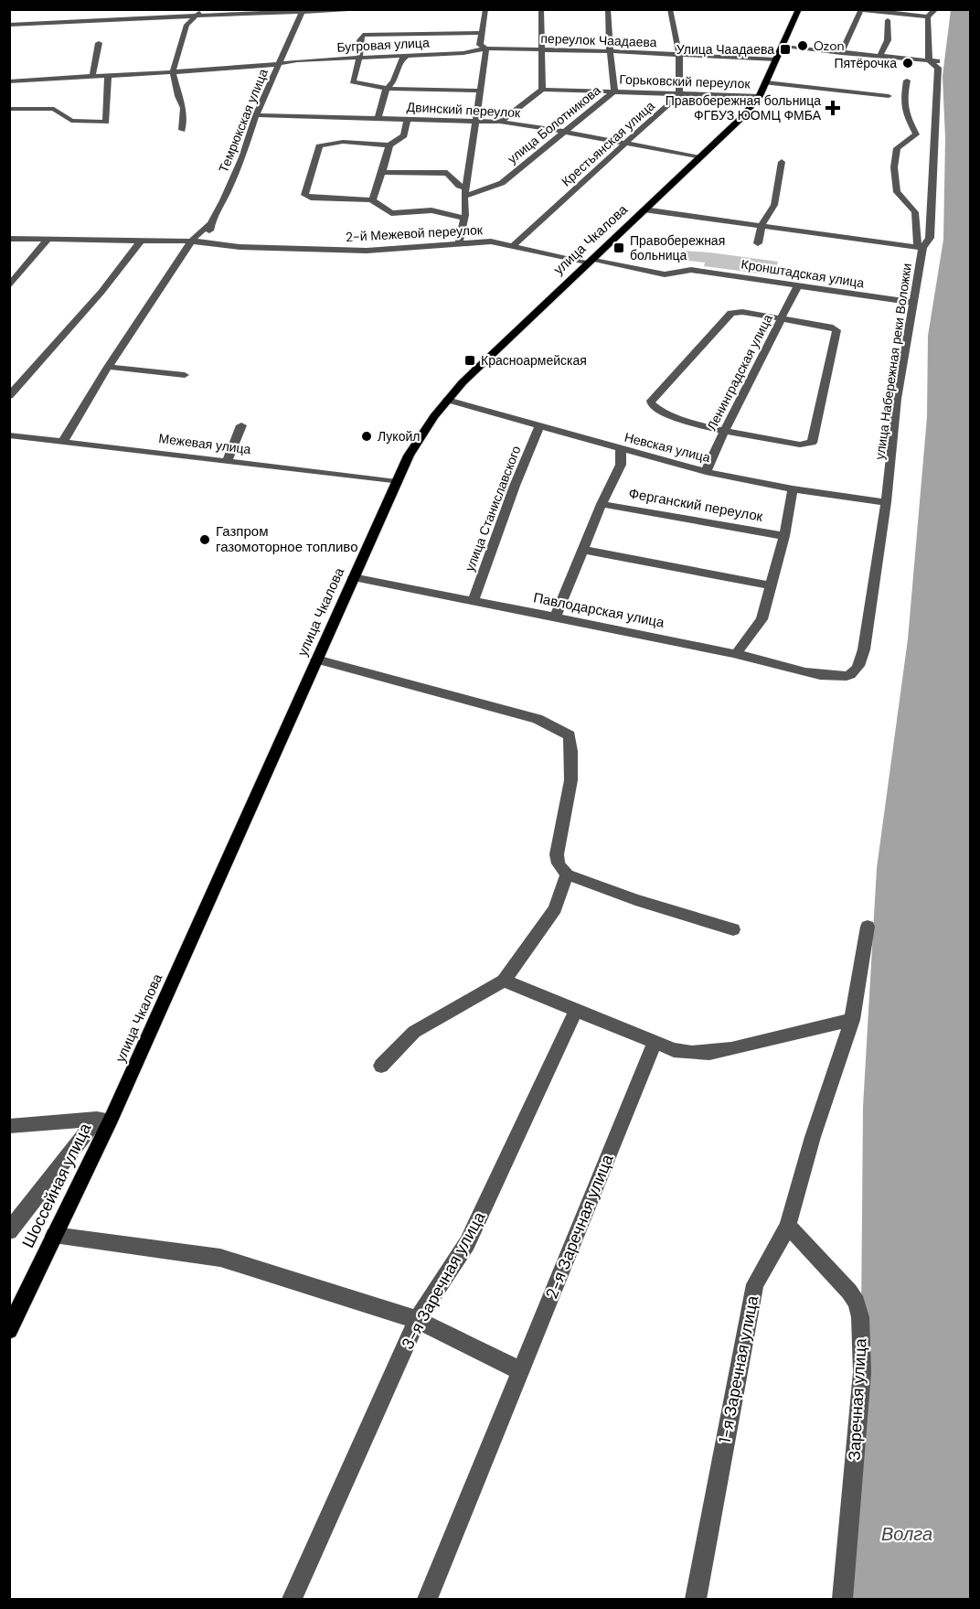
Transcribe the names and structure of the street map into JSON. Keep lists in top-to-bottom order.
{
  "streets": {
    "main road": ["улица Чкалова", "Шоссейная улица"],
    "street": [
      "переулок Чаадаева",
      "Бугровая улица",
      "Горьковский переулок",
      "Двинский переулок",
      "Темрюкская улица",
      "улица Болотникова",
      "Крестьянская улица",
      "2-й Межевой переулок",
      "Кронштадская улица",
      "улица Набережная реки Воложки",
      "Ленинградская улица",
      "Межевая улица",
      "Невская улица",
      "Ферганский переулок",
      "улица Станиславского",
      "Павлодарская улица",
      "2-я Заречная улица",
      "3-я Заречная улица",
      "1-я Заречная улица",
      "Заречная улица"
    ]
  },
  "crossings": [
    ["переулок Чаадаева", "Бугровая улица"],
    ["переулок Чаадаева", "улица Болотникова"],
    ["переулок Чаадаева", "улица Чкалова"],
    ["Бугровая улица", "Темрюкская улица"],
    ["Горьковский переулок", "улица Болотникова"],
    ["Горьковский переулок", "Крестьянская улица"],
    ["Горьковский переулок", "улица Чкалова"],
    ["Двинский переулок", "Темрюкская улица"],
    ["Двинский переулок", "улица Болотникова"],
    ["Двинский переулок", "Крестьянская улица"],
    ["Двинский переулок", "улица Чкалова"],
    ["Темрюкская улица", "2-й Межевой переулок"],
    ["Крестьянская улица", "2-й Межевой переулок"],
    ["2-й Межевой переулок", "улица Чкалова"],
    ["2-й Межевой переулок", "Кронштадская улица"],
    ["улица Чкалова", "Кронштадская улица"],
    ["улица Чкалова", "Межевая улица"],
    ["улица Чкалова", "Невская улица"],
    ["улица Чкалова", "Павлодарская улица"],
    ["улица Чкалова", "Шоссейная улица"],
    ["Кронштадская улица", "улица Набережная реки Воложки"],
    ["Кронштадская улица", "Ленинградская улица"],
    ["улица Набережная реки Воложки", "Невская улица"],
    ["улица Набережная реки Воложки", "Павлодарская улица"],
    ["Ленинградская улица", "Невская улица"],
    ["Невская улица", "улица Станиславского"],
    ["улица Станиславского", "Павлодарская улица"],
    ["1-я Заречная улица", "Заречная улица"]
  ],
  "water": ["Волга"],
  "places": {
    "other": [
      "Ozon",
      "Пятёрочка",
      "Лукойл",
      "Газпром газомоторное топливо"
    ],
    "transit": ["Улица Чаадаева", "Правобережная больница", "Красноармейская"],
    "health": ["Правобережная больница ФГБУЗ ЮОМЦ ФМБА"]
  }
}
